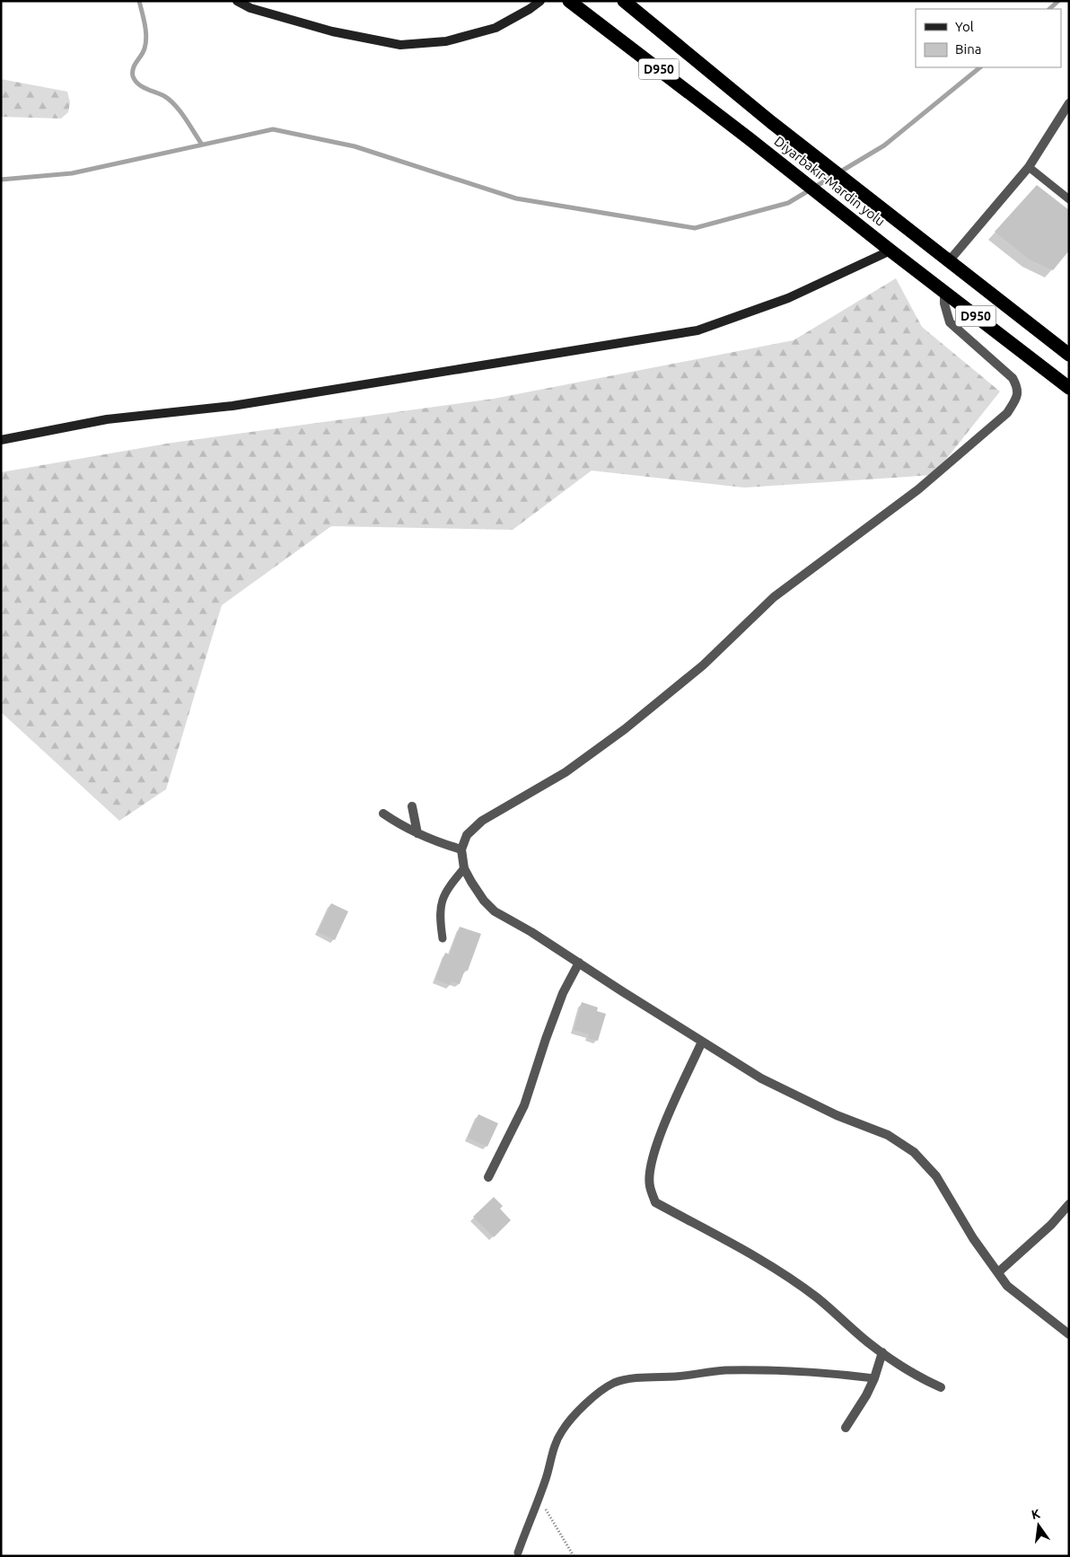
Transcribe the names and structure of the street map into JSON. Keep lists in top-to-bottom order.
{
  "streets": {
    "highway": ["D950", "Diyarbakır-Mardin yolu"]
  },
  "legend": ["Yol", "Bina"],
  "north": "top"
}
